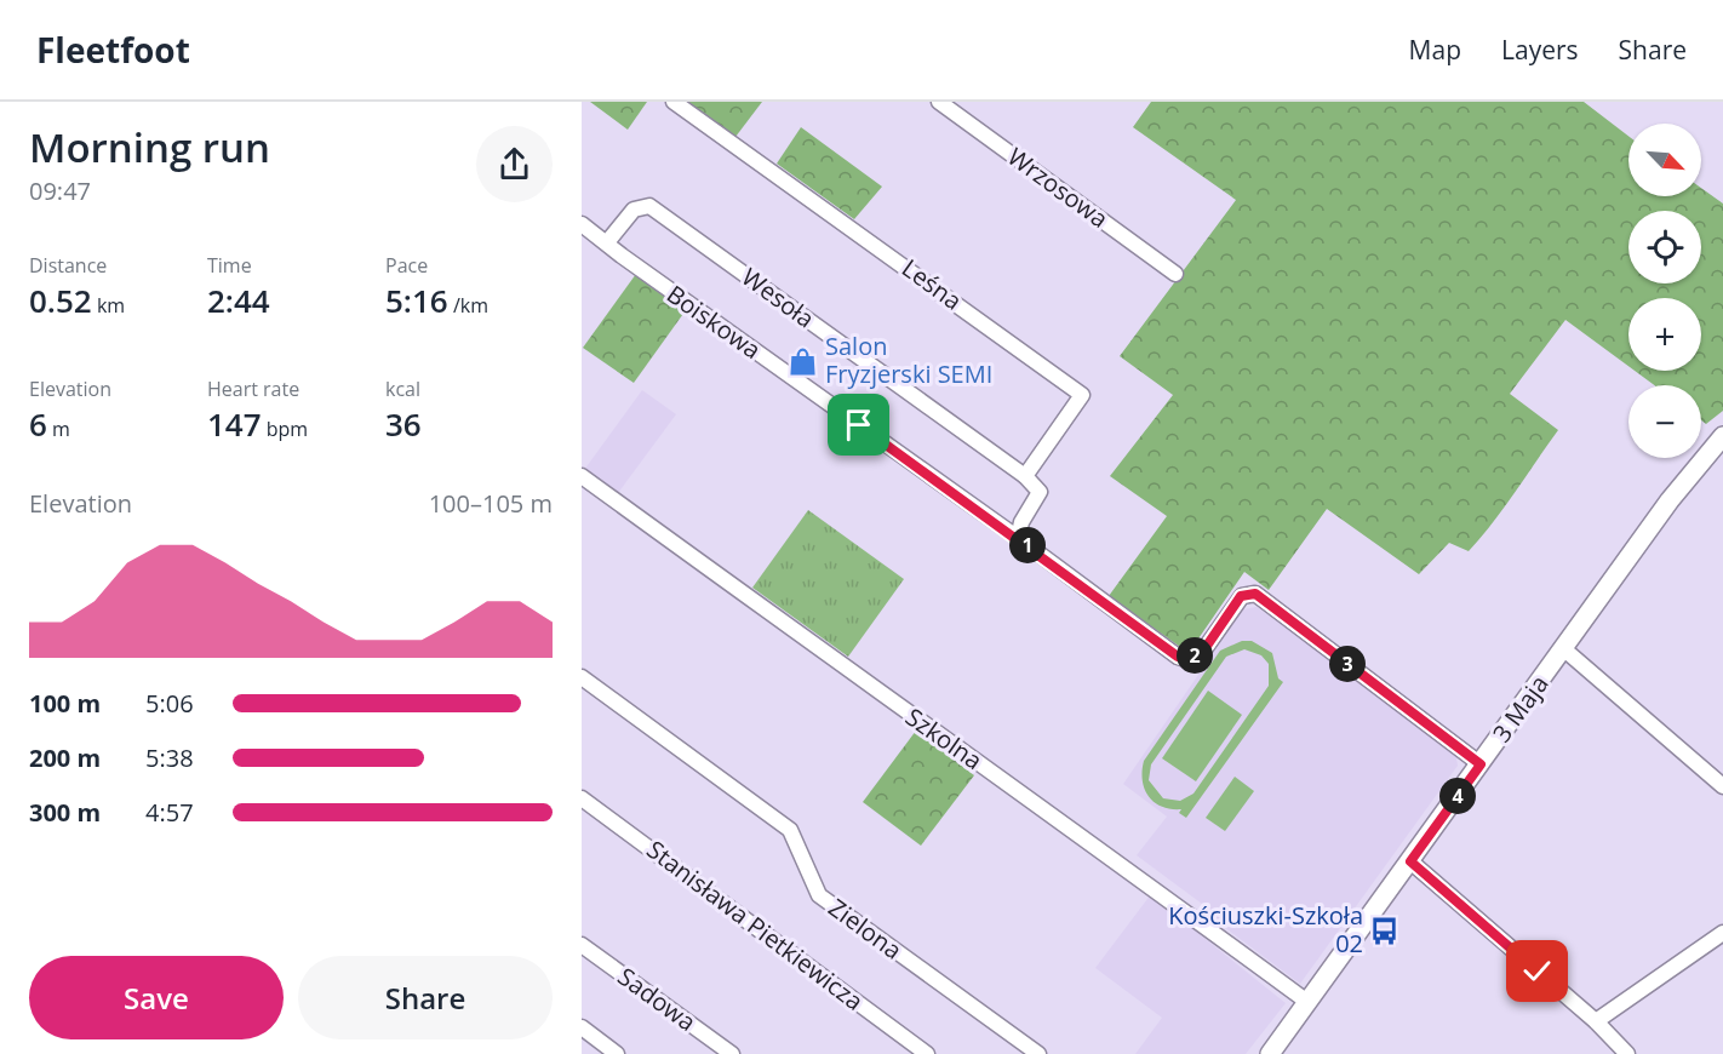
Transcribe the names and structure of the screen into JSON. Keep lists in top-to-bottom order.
{
  "streets": {
    "street": [
      "Wrzosowa",
      "Leśna",
      "Wesoła",
      "Boiskowa",
      "3 Maja",
      "Szkolna",
      "Stanisława Pietkiewicza",
      "Zielona",
      "Sadowa"
    ]
  },
  "crossings": [
    ["Leśna", "Wesoła"],
    ["Wesoła", "Boiskowa"],
    ["Boiskowa", "3 Maja"],
    ["3 Maja", "Szkolna"]
  ],
  "places": {
    "shop": ["Salon Fryzjerski SEMI"],
    "bus stop": ["Kościuszki-Szkoła 02"]
  },
  "north": "bottom right",
  "page": {
    "header": "Fleetfoot",
    "nav": ["Map", "Layers", "Share"],
    "heading": ["Morning run", "09:47"],
    "map_buttons": ["+", "−"],
    "stats": [
      ["Distance", "0.52 km"],
      ["Time", "2:44"],
      ["Pace", "5:16 /km"],
      ["Elevation", "6 m"],
      ["Heart rate", "147 bpm"],
      ["kcal", "36"]
    ],
    "chart": ["Elevation", "100–105 m"],
    "pins": [
      "1",
      "2",
      "3",
      "4"
    ],
    "list": [
      {
        "name": "100 m",
        "note": "5:06"
      },
      {
        "name": "200 m",
        "note": "5:38"
      },
      {
        "name": "300 m",
        "note": "4:57"
      }
    ],
    "buttons": ["Save", "Share"]
  }
}
